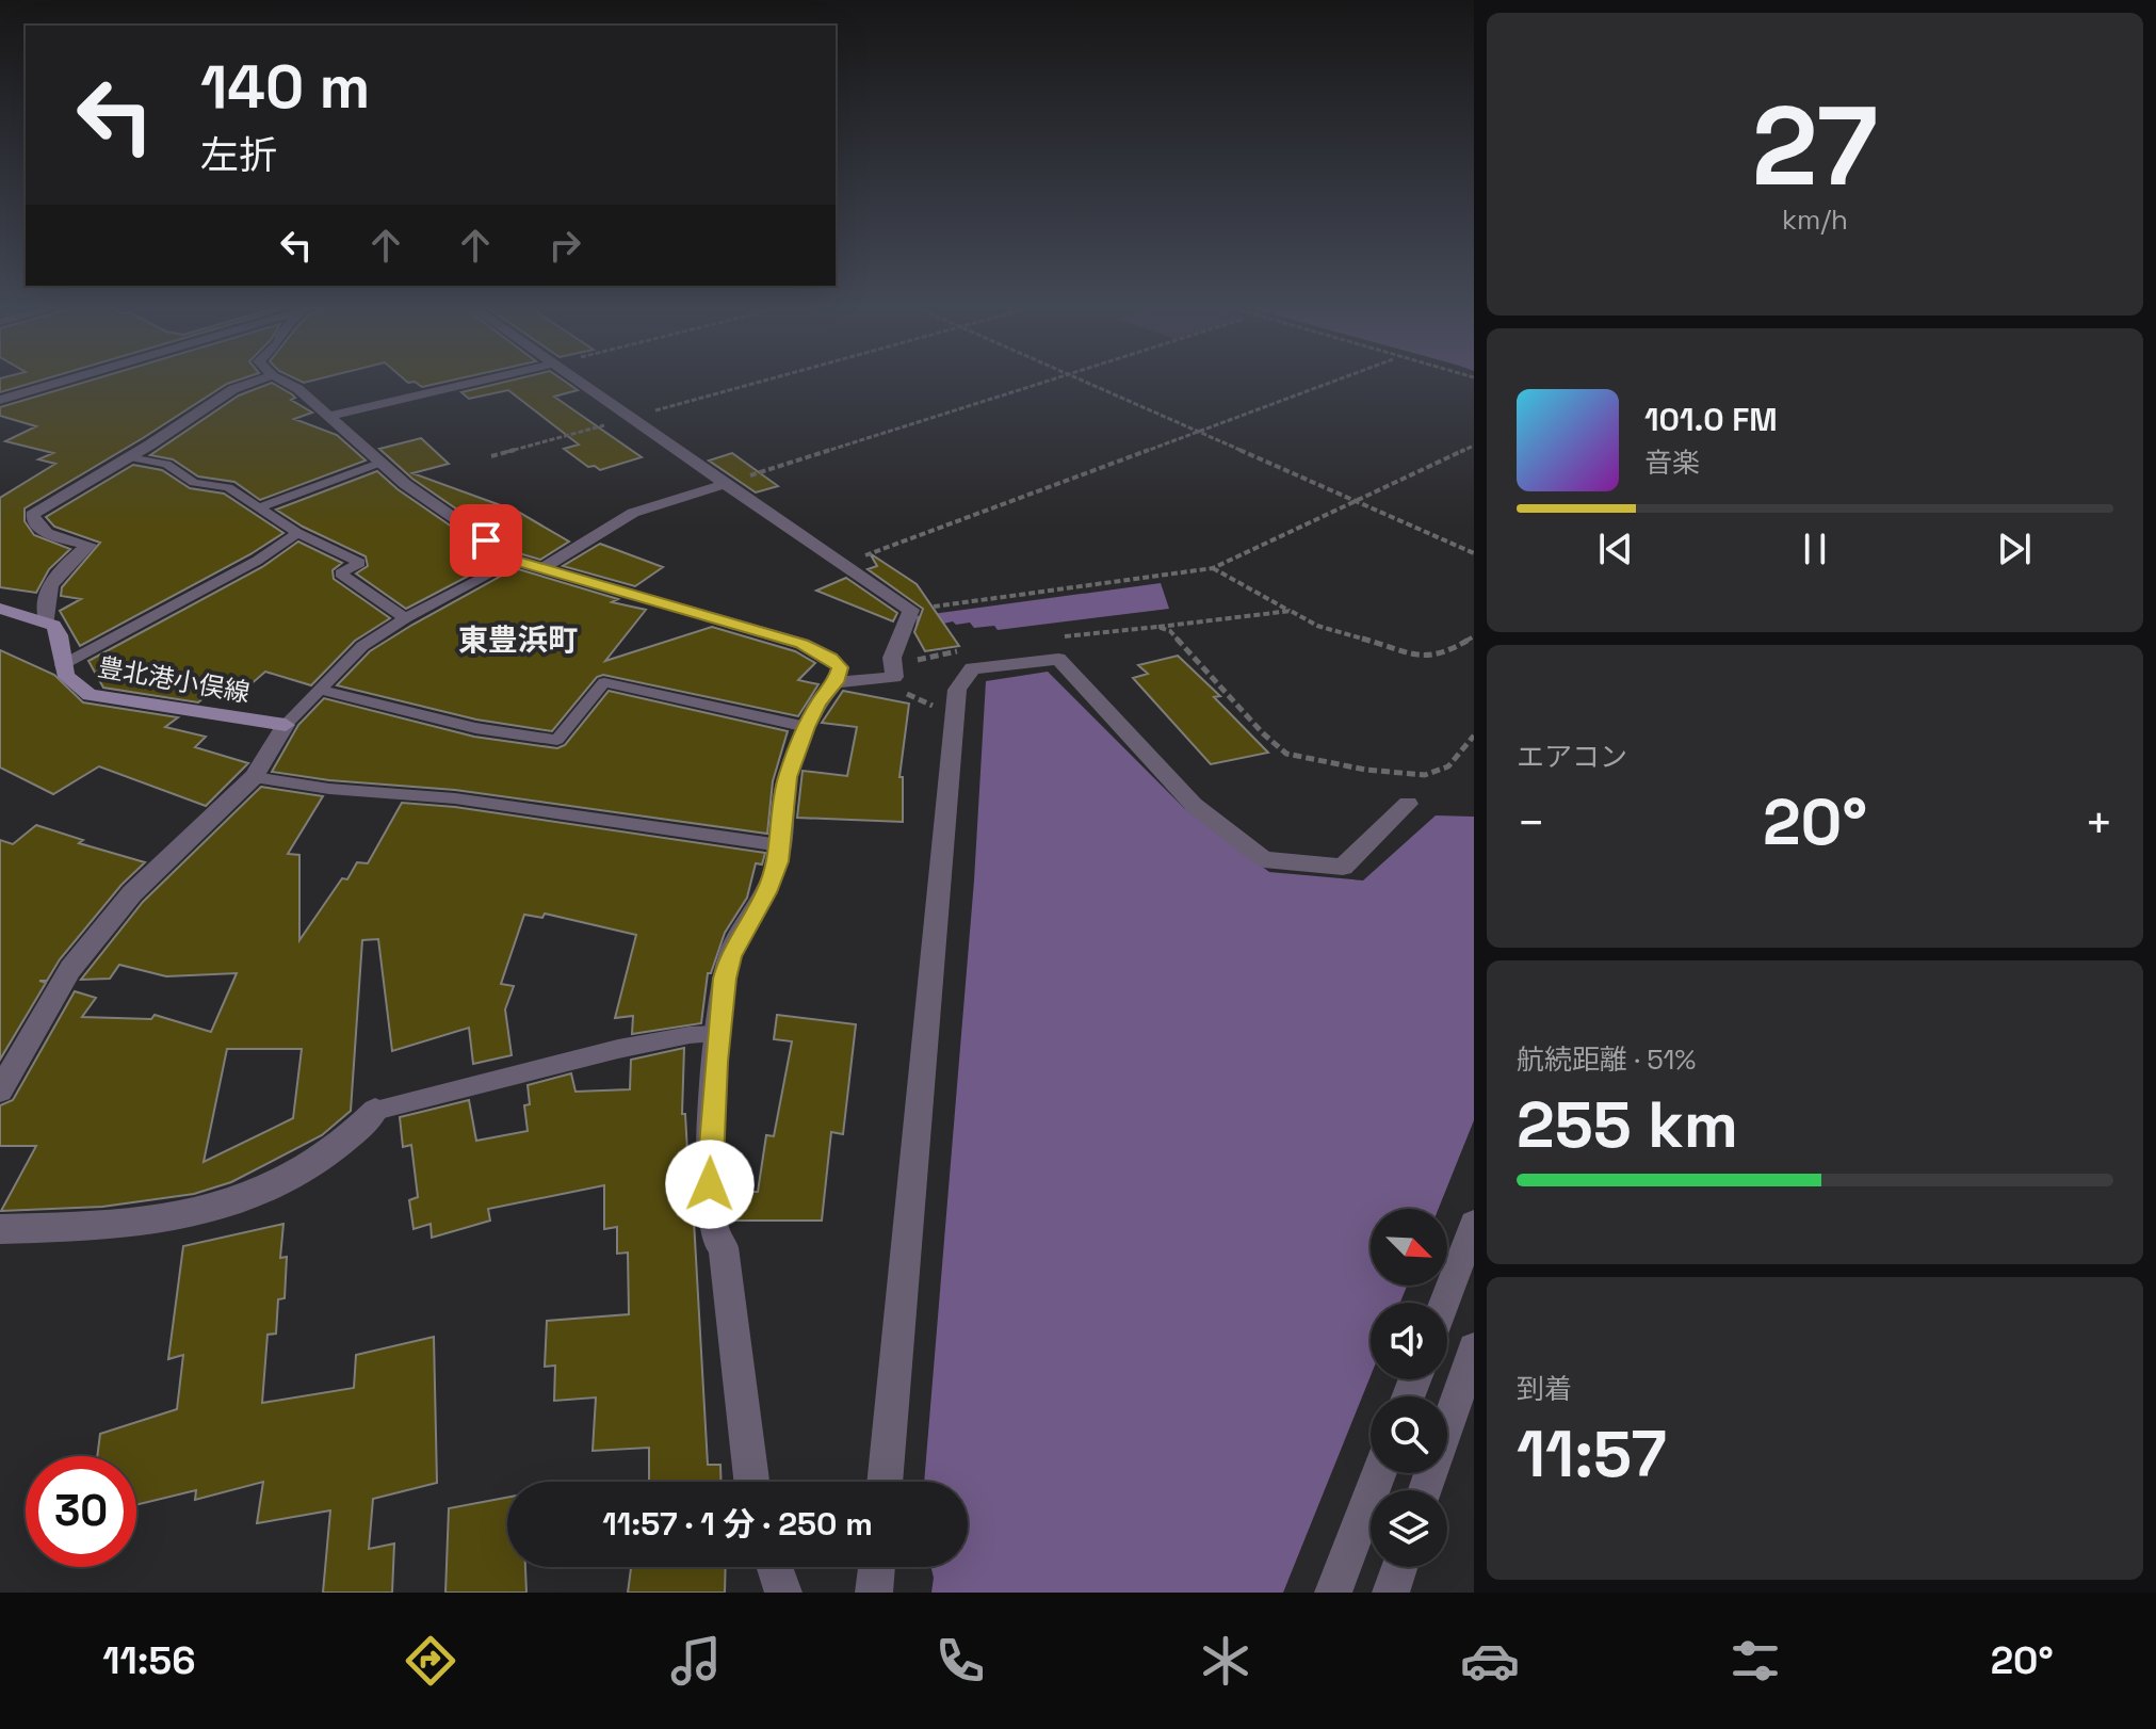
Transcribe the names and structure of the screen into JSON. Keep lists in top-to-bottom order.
{
  "streets": {
    "main road": ["豊北港小俣線"]
  },
  "districts": ["東豊浜町"],
  "north": "bottom right",
  "page": {
    "tile": [
      ["27", "km/h"],
      "エアコン",
      ["航続距離 · 51%", "255 km"],
      ["到着", "11:57"]
    ],
    "turn": ["140 m", "左折"],
    "song": ["101.0 FM", "音楽"],
    "heat": ["−", "20°", "+"],
    "limit": "30",
    "trip": "11:57 · 1 分 · 250 m",
    "tabs": ["11:56", "20°"]
  }
}
